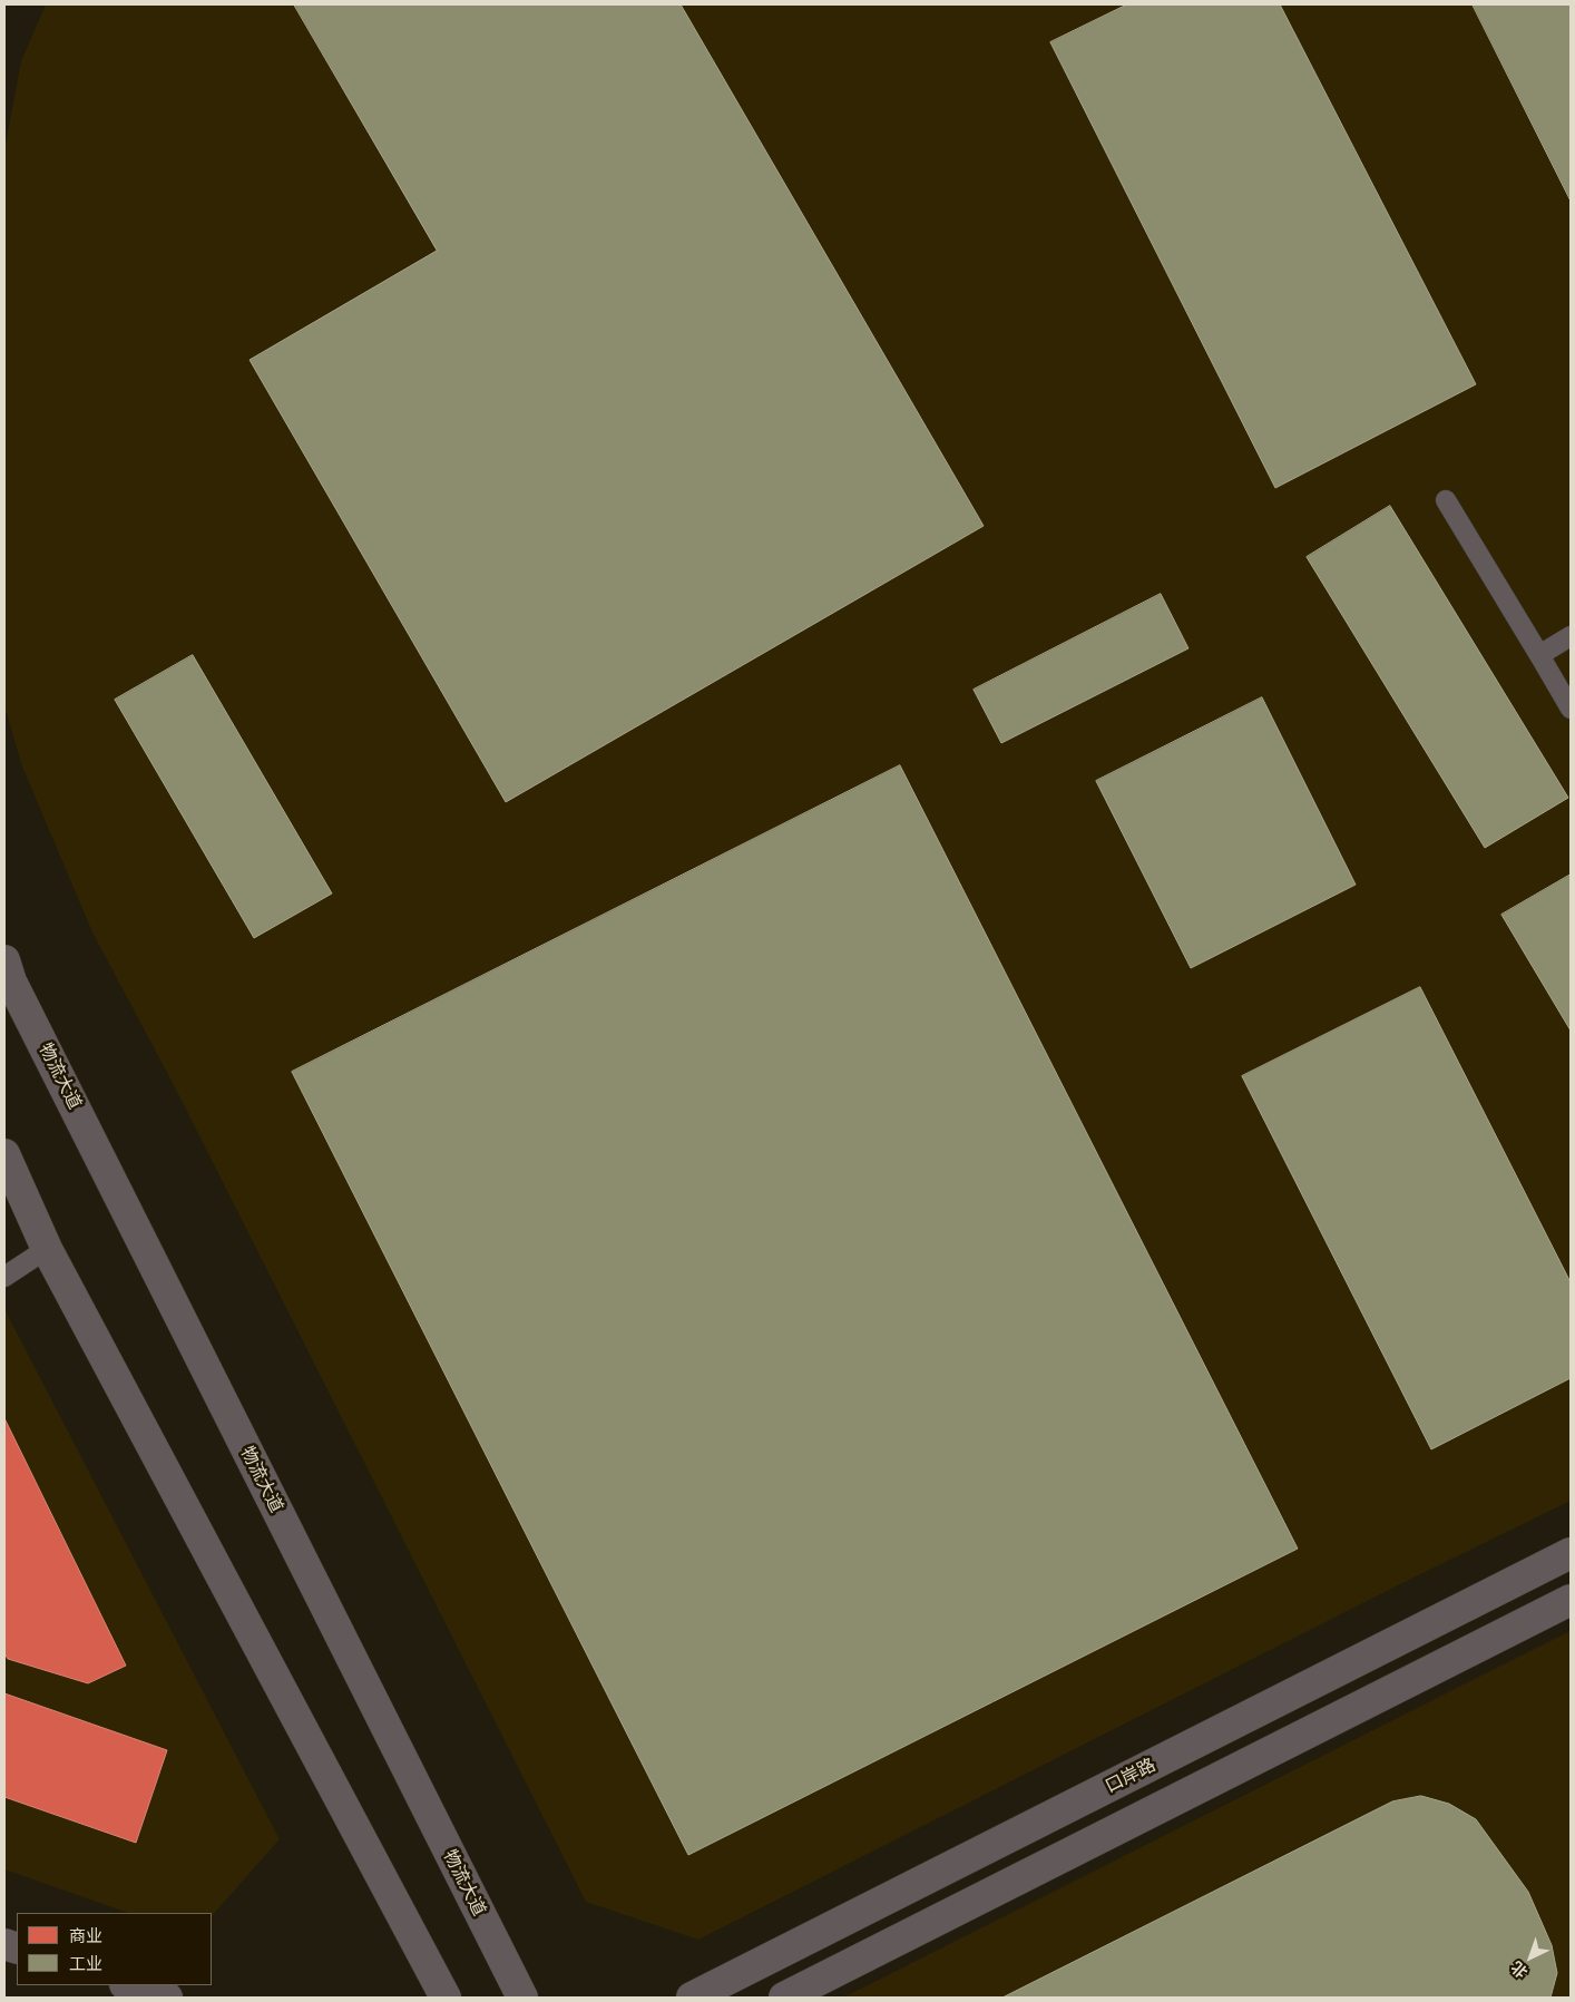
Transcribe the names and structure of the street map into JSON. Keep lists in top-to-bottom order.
{
  "streets": {
    "street": ["物流大道", "口岸路"]
  },
  "legend": ["商业", "工业"],
  "north": "bottom left"
}
